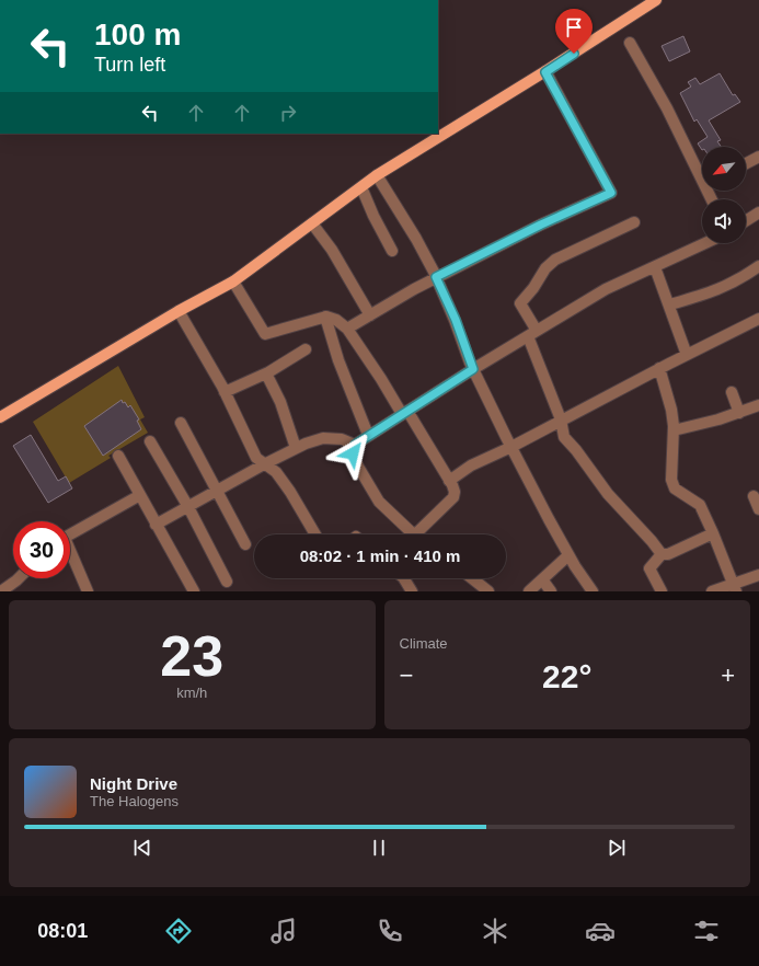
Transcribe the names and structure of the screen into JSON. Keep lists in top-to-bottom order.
{
  "north": "bottom left",
  "page": {
    "turn": ["100 m", "Turn left"],
    "limit": "30",
    "trip": "08:02 · 1 min · 410 m",
    "tile": [
      ["23", "km/h"],
      "Climate"
    ],
    "heat": ["−", "22°", "+"],
    "song": ["Night Drive", "The Halogens"],
    "tabs": "08:01"
  }
}
